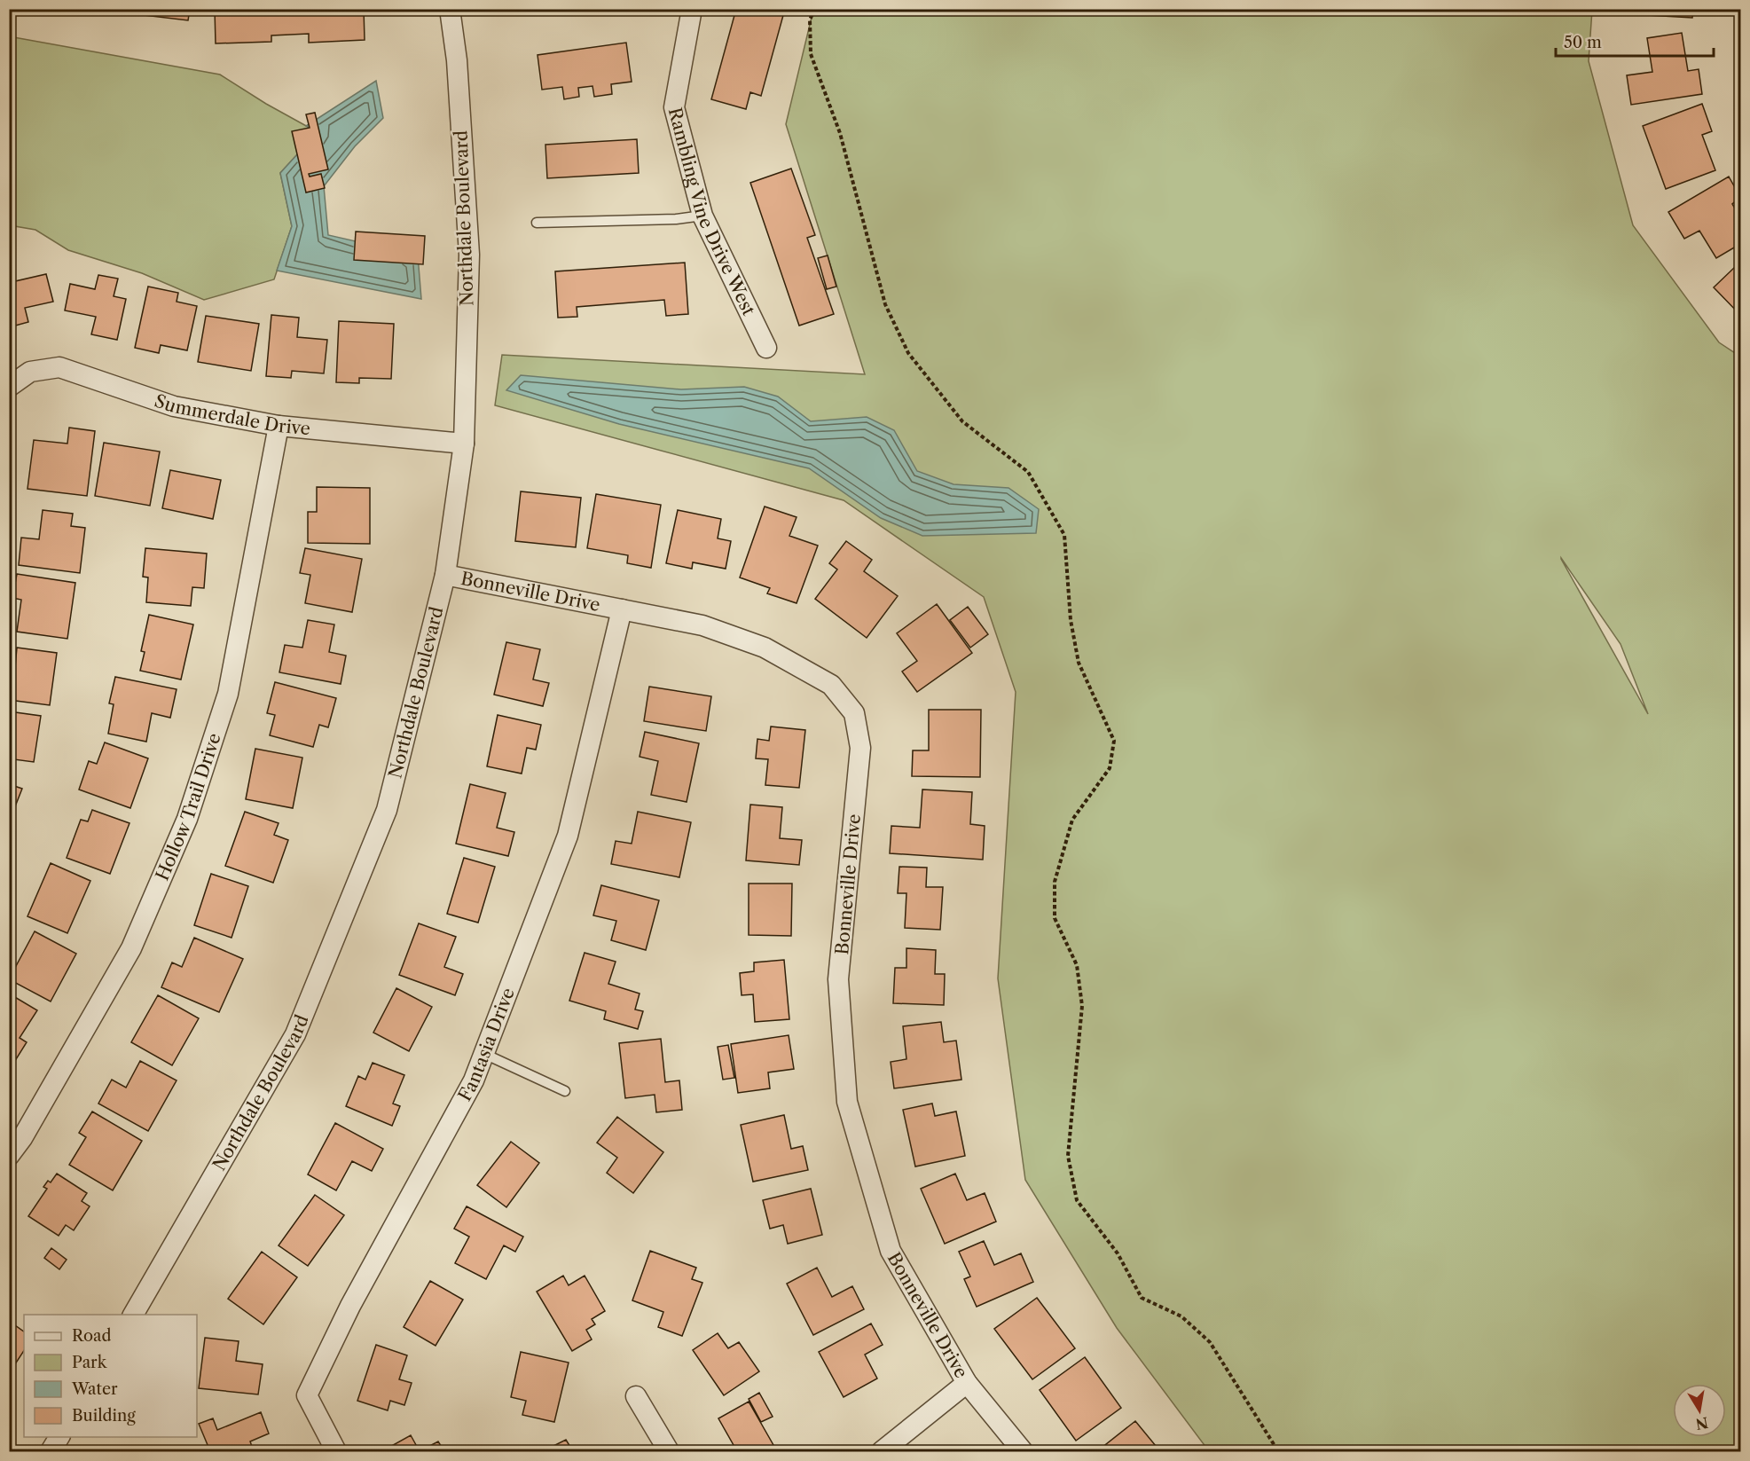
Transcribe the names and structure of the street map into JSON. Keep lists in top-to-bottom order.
{
  "streets": {
    "street": [
      "Rambling Vine Drive West",
      "Northdale Boulevard",
      "Summerdale Drive",
      "Bonneville Drive",
      "Hollow Trail Drive",
      "Fantasia Drive"
    ]
  },
  "crossings": [
    ["Northdale Boulevard", "Summerdale Drive"],
    ["Northdale Boulevard", "Bonneville Drive"],
    ["Summerdale Drive", "Hollow Trail Drive"],
    ["Bonneville Drive", "Fantasia Drive"]
  ],
  "legend": [
    "Road",
    "Park",
    "Water",
    "Building"
  ],
  "scale_bar": "50 m",
  "north": "bottom"
}
